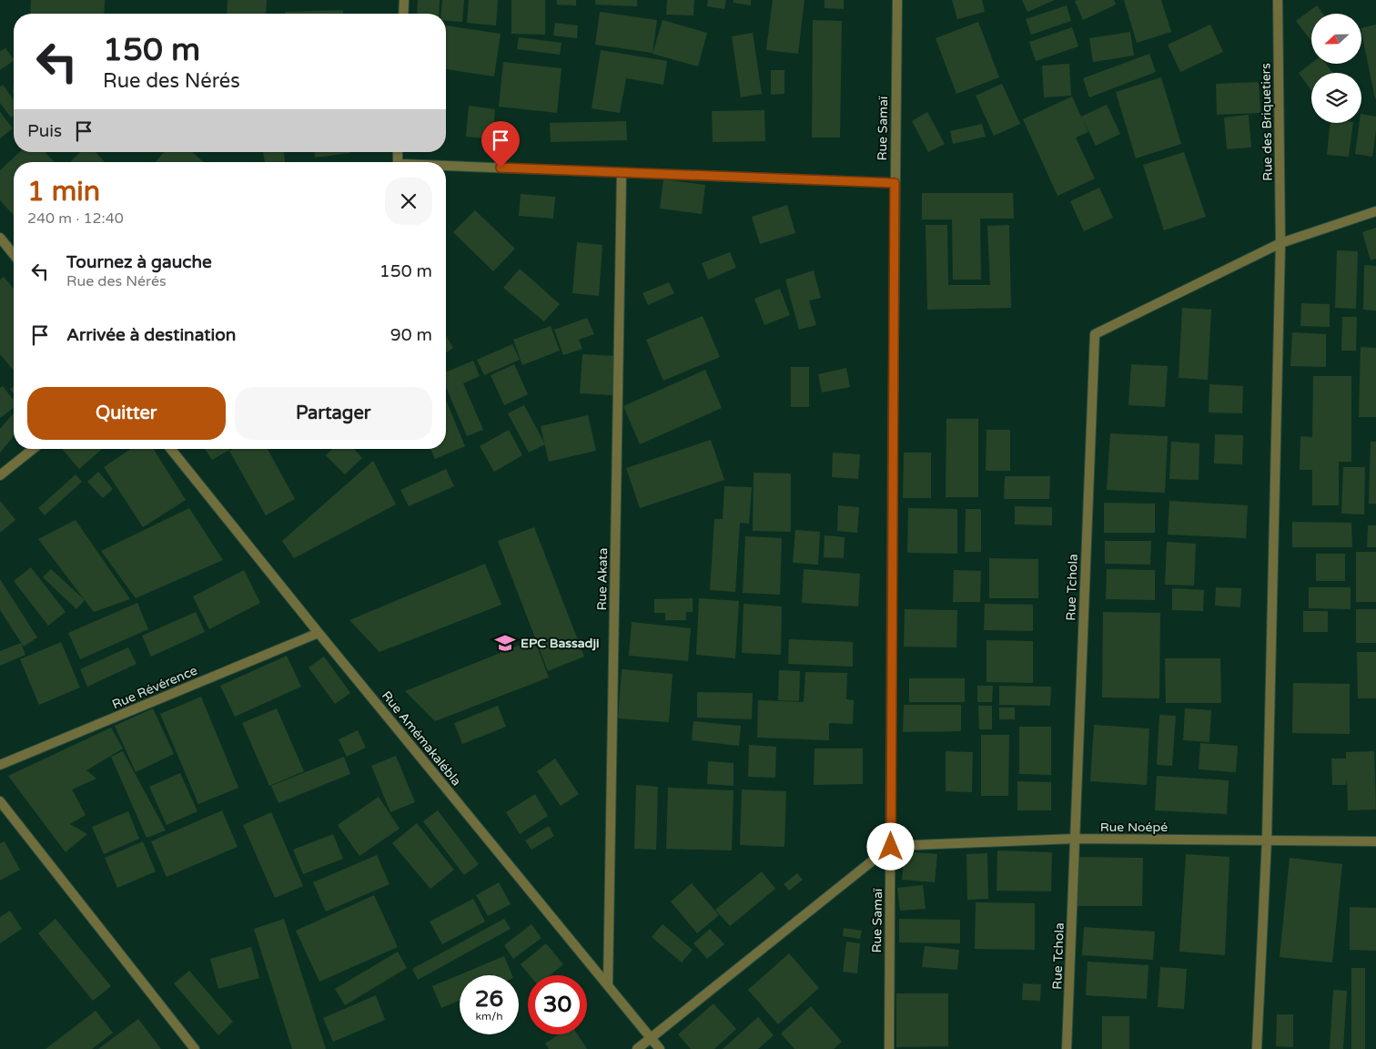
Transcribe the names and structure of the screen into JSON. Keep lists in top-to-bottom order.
{
  "streets": {
    "street": [
      "Rue des Briquetiers",
      "Rue Samaï",
      "Rue Akata",
      "Rue Tchola",
      "Rue Révérence",
      "Rue Amémakalébla",
      "Rue Noépé"
    ]
  },
  "crossings": [
    ["Rue des Briquetiers", "Rue Tchola"],
    ["Rue des Briquetiers", "Rue Noépé"],
    ["Rue Samaï", "Rue Noépé"],
    ["Rue Akata", "Rue Amémakalébla"],
    ["Rue Tchola", "Rue Noépé"],
    ["Rue Révérence", "Rue Amémakalébla"]
  ],
  "places": {
    "school or university": ["EPC Bassadji"]
  },
  "north": "left",
  "page": {
    "turn": ["150 m", "Rue des Nérés"],
    "then": "Puis",
    "heading": ["1 min", "240 m · 12:40"],
    "list": [
      {
        "name": "Tournez à gauche",
        "note": "Rue des Nérés",
        "value": "150 m"
      },
      {
        "name": "Arrivée à destination",
        "value": "90 m"
      }
    ],
    "buttons": ["Quitter", "Partager"],
    "speed": "26 km/h",
    "limit": "30"
  }
}
